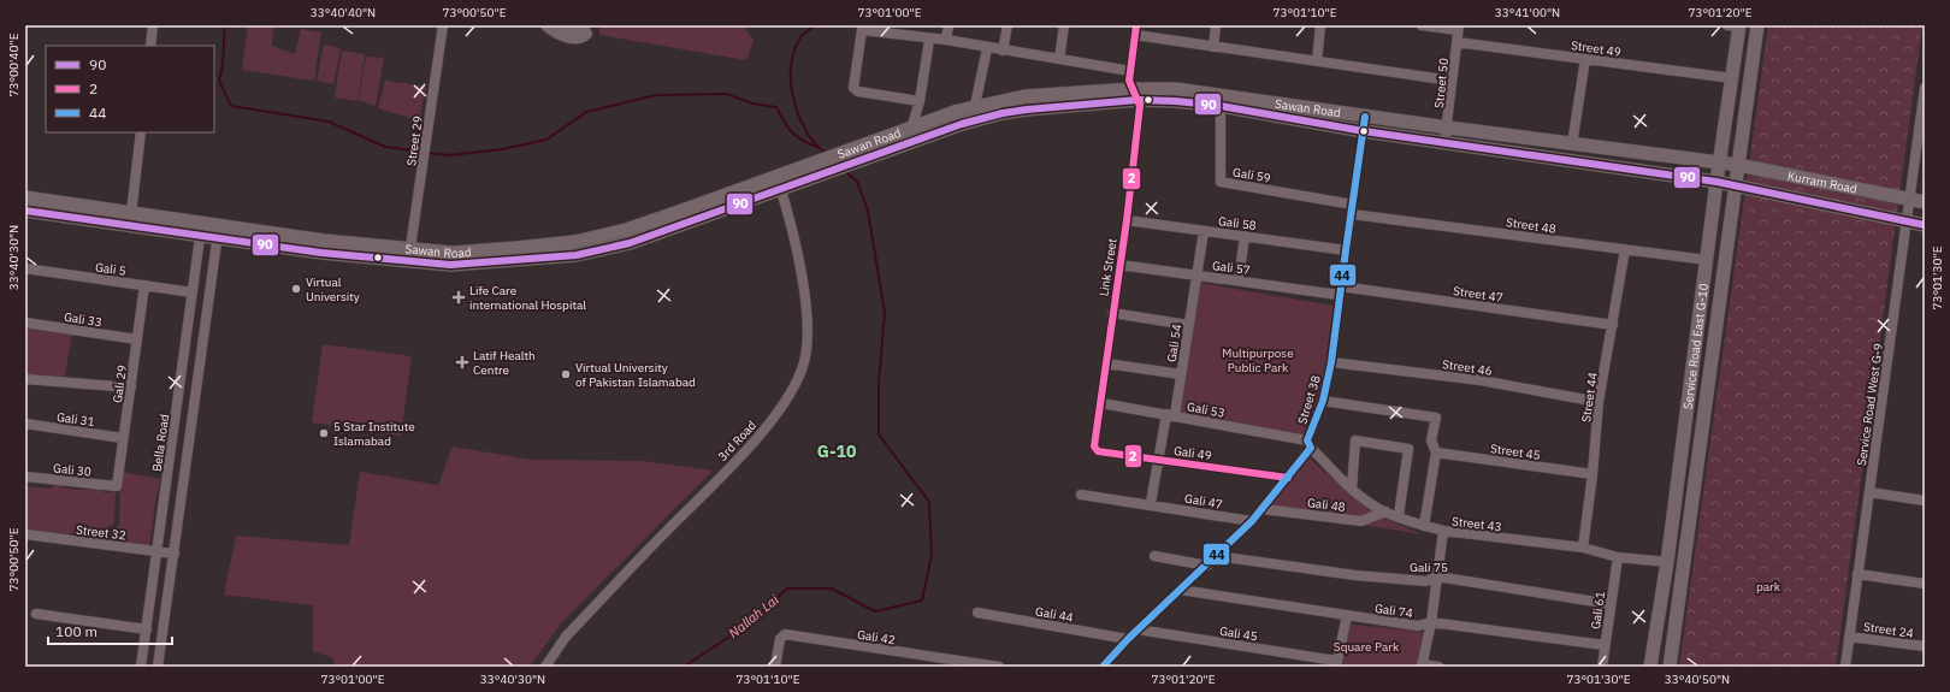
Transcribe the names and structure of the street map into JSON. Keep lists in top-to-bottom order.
{
  "streets": {
    "main road": ["Sawan Road", "Kurram Road", "Service Road East G-10"],
    "street": [
      "Street 49",
      "Street 50",
      "Street 29",
      "Gali 59",
      "Gali 58",
      "Street 48",
      "Link Street",
      "Gali 57",
      "Gali 5",
      "Street 47",
      "Gali 33",
      "Gali 54",
      "Street 46",
      "Gali 29",
      "Street 44",
      "Street 38",
      "Service Road West G-9",
      "Gali 53",
      "Gali 31",
      "3rd Road",
      "Bella Road",
      "Street 45",
      "Gali 49",
      "Gali 30",
      "Gali 47",
      "Gali 48",
      "Street 43",
      "Street 32",
      "Gali 75",
      "Gali 74",
      "Gali 61",
      "Gali 44",
      "Street 24",
      "Gali 45",
      "Gali 42"
    ]
  },
  "crossings": [
    ["Street 49", "Street 50"],
    ["Street 49", "Service Road East G-10"],
    ["Street 50", "Sawan Road"],
    ["Sawan Road", "Street 29"],
    ["Sawan Road", "Gali 59"],
    ["Sawan Road", "Kurram Road"],
    ["Sawan Road", "Link Street"],
    ["Sawan Road", "Service Road East G-10"],
    ["Sawan Road", "Street 38"],
    ["Sawan Road", "Service Road West G-9"],
    ["Sawan Road", "3rd Road"],
    ["Sawan Road", "Bella Road"],
    ["Gali 59", "Street 48"],
    ["Gali 59", "Street 38"],
    ["Kurram Road", "Service Road East G-10"],
    ["Kurram Road", "Service Road West G-9"],
    ["Gali 58", "Link Street"],
    ["Gali 58", "Gali 54"],
    ["Gali 58", "Street 38"],
    ["Street 48", "Service Road East G-10"],
    ["Street 48", "Street 44"],
    ["Street 48", "Street 38"],
    ["Link Street", "Gali 57"],
    ["Link Street", "Gali 53"],
    ["Link Street", "Gali 49"],
    ["Gali 57", "Street 47"],
    ["Gali 57", "Gali 54"],
    ["Gali 57", "Street 38"],
    ["Gali 5", "Gali 29"],
    ["Gali 5", "Bella Road"],
    ["Street 47", "Street 44"],
    ["Street 47", "Street 38"],
    ["Gali 33", "Gali 29"],
    ["Gali 54", "Gali 53"],
    ["Gali 54", "Gali 49"],
    ["Gali 54", "Gali 47"],
    ["Service Road East G-10", "Street 43"],
    ["Street 46", "Street 44"],
    ["Street 46", "Street 38"],
    ["Gali 29", "Gali 31"],
    ["Gali 29", "Gali 30"],
    ["Street 44", "Street 45"],
    ["Street 44", "Street 43"],
    ["Street 38", "Gali 53"],
    ["Street 38", "Gali 49"],
    ["Street 38", "Gali 47"],
    ["Street 38", "Gali 48"],
    ["Street 38", "Street 43"],
    ["Street 38", "Gali 75"],
    ["Street 38", "Gali 74"],
    ["Street 38", "Gali 44"],
    ["Street 38", "Gali 45"],
    ["Service Road West G-9", "Street 24"],
    ["Gali 53", "Street 43"],
    ["Bella Road", "Street 32"],
    ["Gali 48", "Street 43"],
    ["Street 43", "Gali 61"],
    ["Gali 75", "Gali 61"],
    ["Gali 74", "Gali 61"]
  ],
  "districts": ["G-10"],
  "water": ["Nallah Lai"],
  "parks": ["Multipurpose Public Park", "park", "Square Park"],
  "places": {
    "other": ["Virtual University", "Virtual University of Pakistan Islamabad", "5 Star Institute Islamabad"],
    "health": ["Life Care international Hospital", "Latif Health Centre"]
  },
  "lines": ["transit line 2", "transit line 90", "transit line 44"],
  "legend": ["90", "2", "44"],
  "scale_bar": "100 m",
  "coordinates": [
    "33°40'40\"N",
    "73°00'50\"E",
    "73°01'00\"E",
    "73°01'10\"E",
    "33°41'00\"N",
    "73°01'20\"E",
    "73°00'40\"E",
    "33°40'30\"N",
    "73°01'30\"E",
    "33°40'50\"N"
  ]
}
